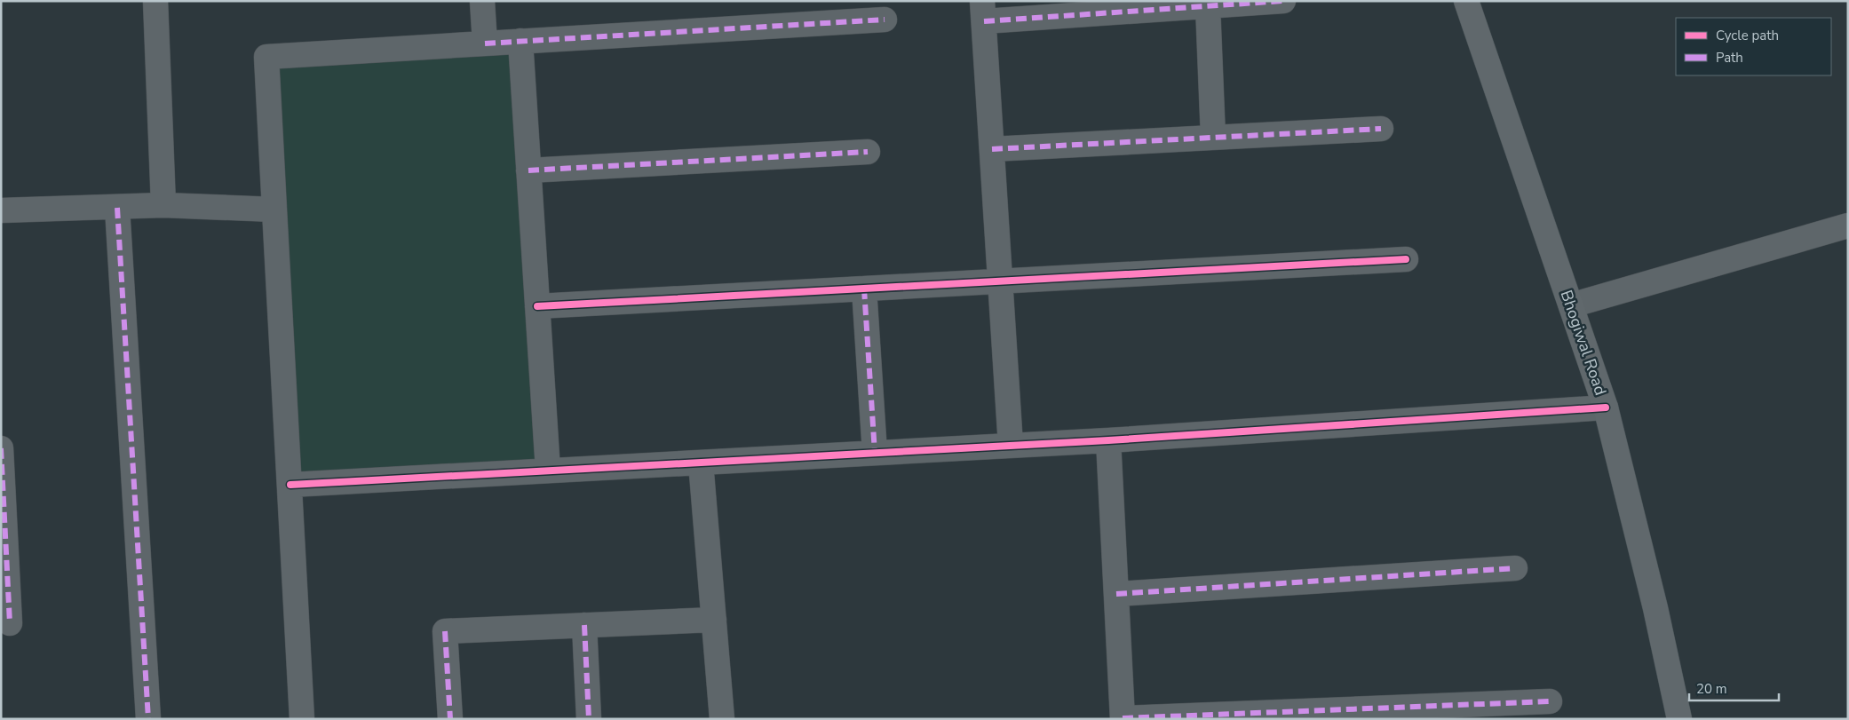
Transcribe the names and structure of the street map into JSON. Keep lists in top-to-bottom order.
{
  "streets": {
    "main road": ["Bhogiwal Road"]
  },
  "legend": ["Cycle path", "Path"],
  "scale_bar": "20 m"
}
